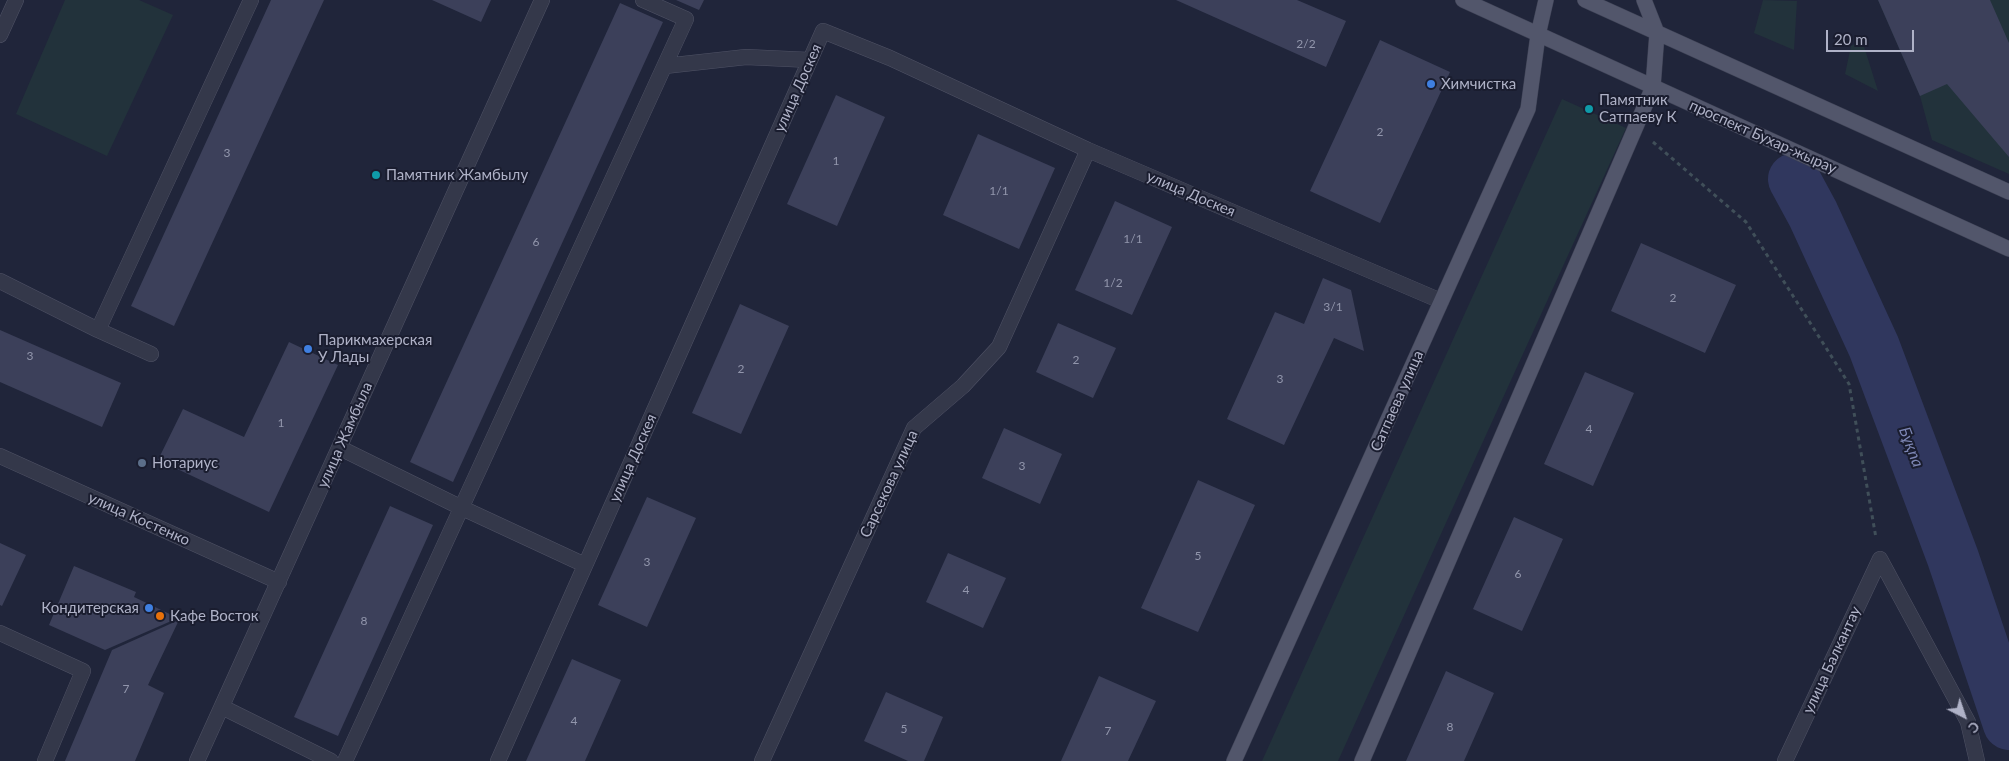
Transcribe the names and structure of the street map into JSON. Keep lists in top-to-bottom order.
{
  "streets": {
    "main road": ["проспект Бухар-жырау", "Сатпаева улица"],
    "street": [
      "улица Доскея",
      "улица Жамбыла",
      "Сарсекова улица",
      "улица Костенко",
      "улица Балкантау"
    ]
  },
  "crossings": [
    ["улица Доскея", "Сатпаева улица"],
    ["улица Доскея", "Сарсекова улица"],
    ["проспект Бухар-жырау", "Сатпаева улица"],
    ["улица Жамбыла", "улица Костенко"]
  ],
  "water": ["Бұқпа"],
  "places": [
    "Химчистка",
    "Памятник Сатпаеву К",
    "Памятник Жамбылу",
    "Парикмахерская У Лады",
    "Нотариус",
    "Кондитерская",
    "Кафе Восток"
  ],
  "house_numbers": [
    "2/2",
    "2",
    "3",
    "1",
    "1/1",
    "1/1",
    "6",
    "1/2",
    "2",
    "3/1",
    "3",
    "2",
    "2",
    "3",
    "1",
    "4",
    "3",
    "5",
    "3",
    "6",
    "4",
    "8",
    "7",
    "4",
    "8",
    "5",
    "7"
  ],
  "scale_bar": "20 m",
  "north": "bottom right"
}
